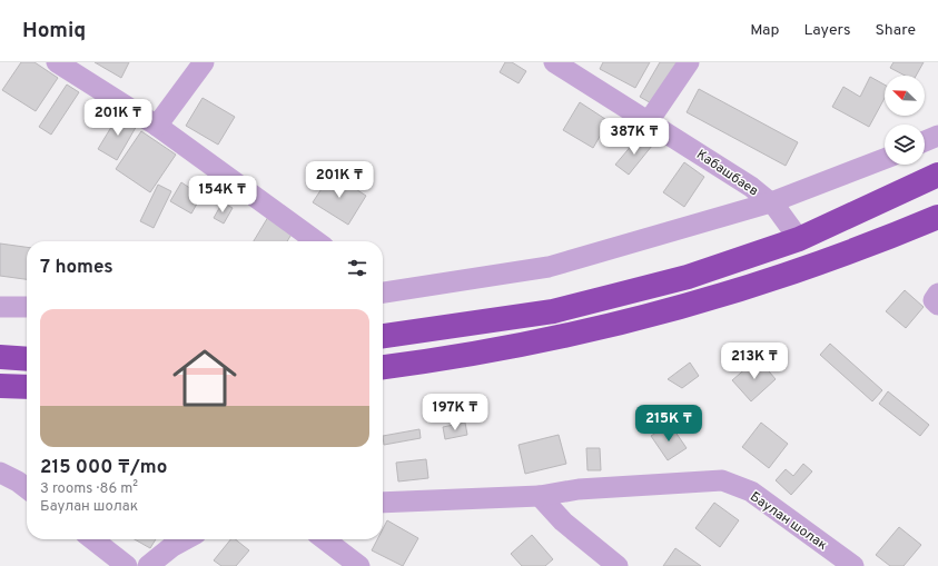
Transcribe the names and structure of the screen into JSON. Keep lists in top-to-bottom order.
{
  "streets": {
    "street": ["Кабашбаев", "Баулан шолак"]
  },
  "north": "top left",
  "page": {
    "header": "Homiq",
    "nav": ["Map", "Layers", "Share"],
    "price": [
      "201K ₸",
      "387K ₸",
      "201K ₸",
      "154K ₸",
      "213K ₸",
      "197K ₸",
      "215K ₸"
    ],
    "heading": "7 homes",
    "list": [
      {
        "name": "215 000 ₸/mo",
        "note": "3 rooms · 86 m² · Баулан шолак"
      }
    ]
  }
}
